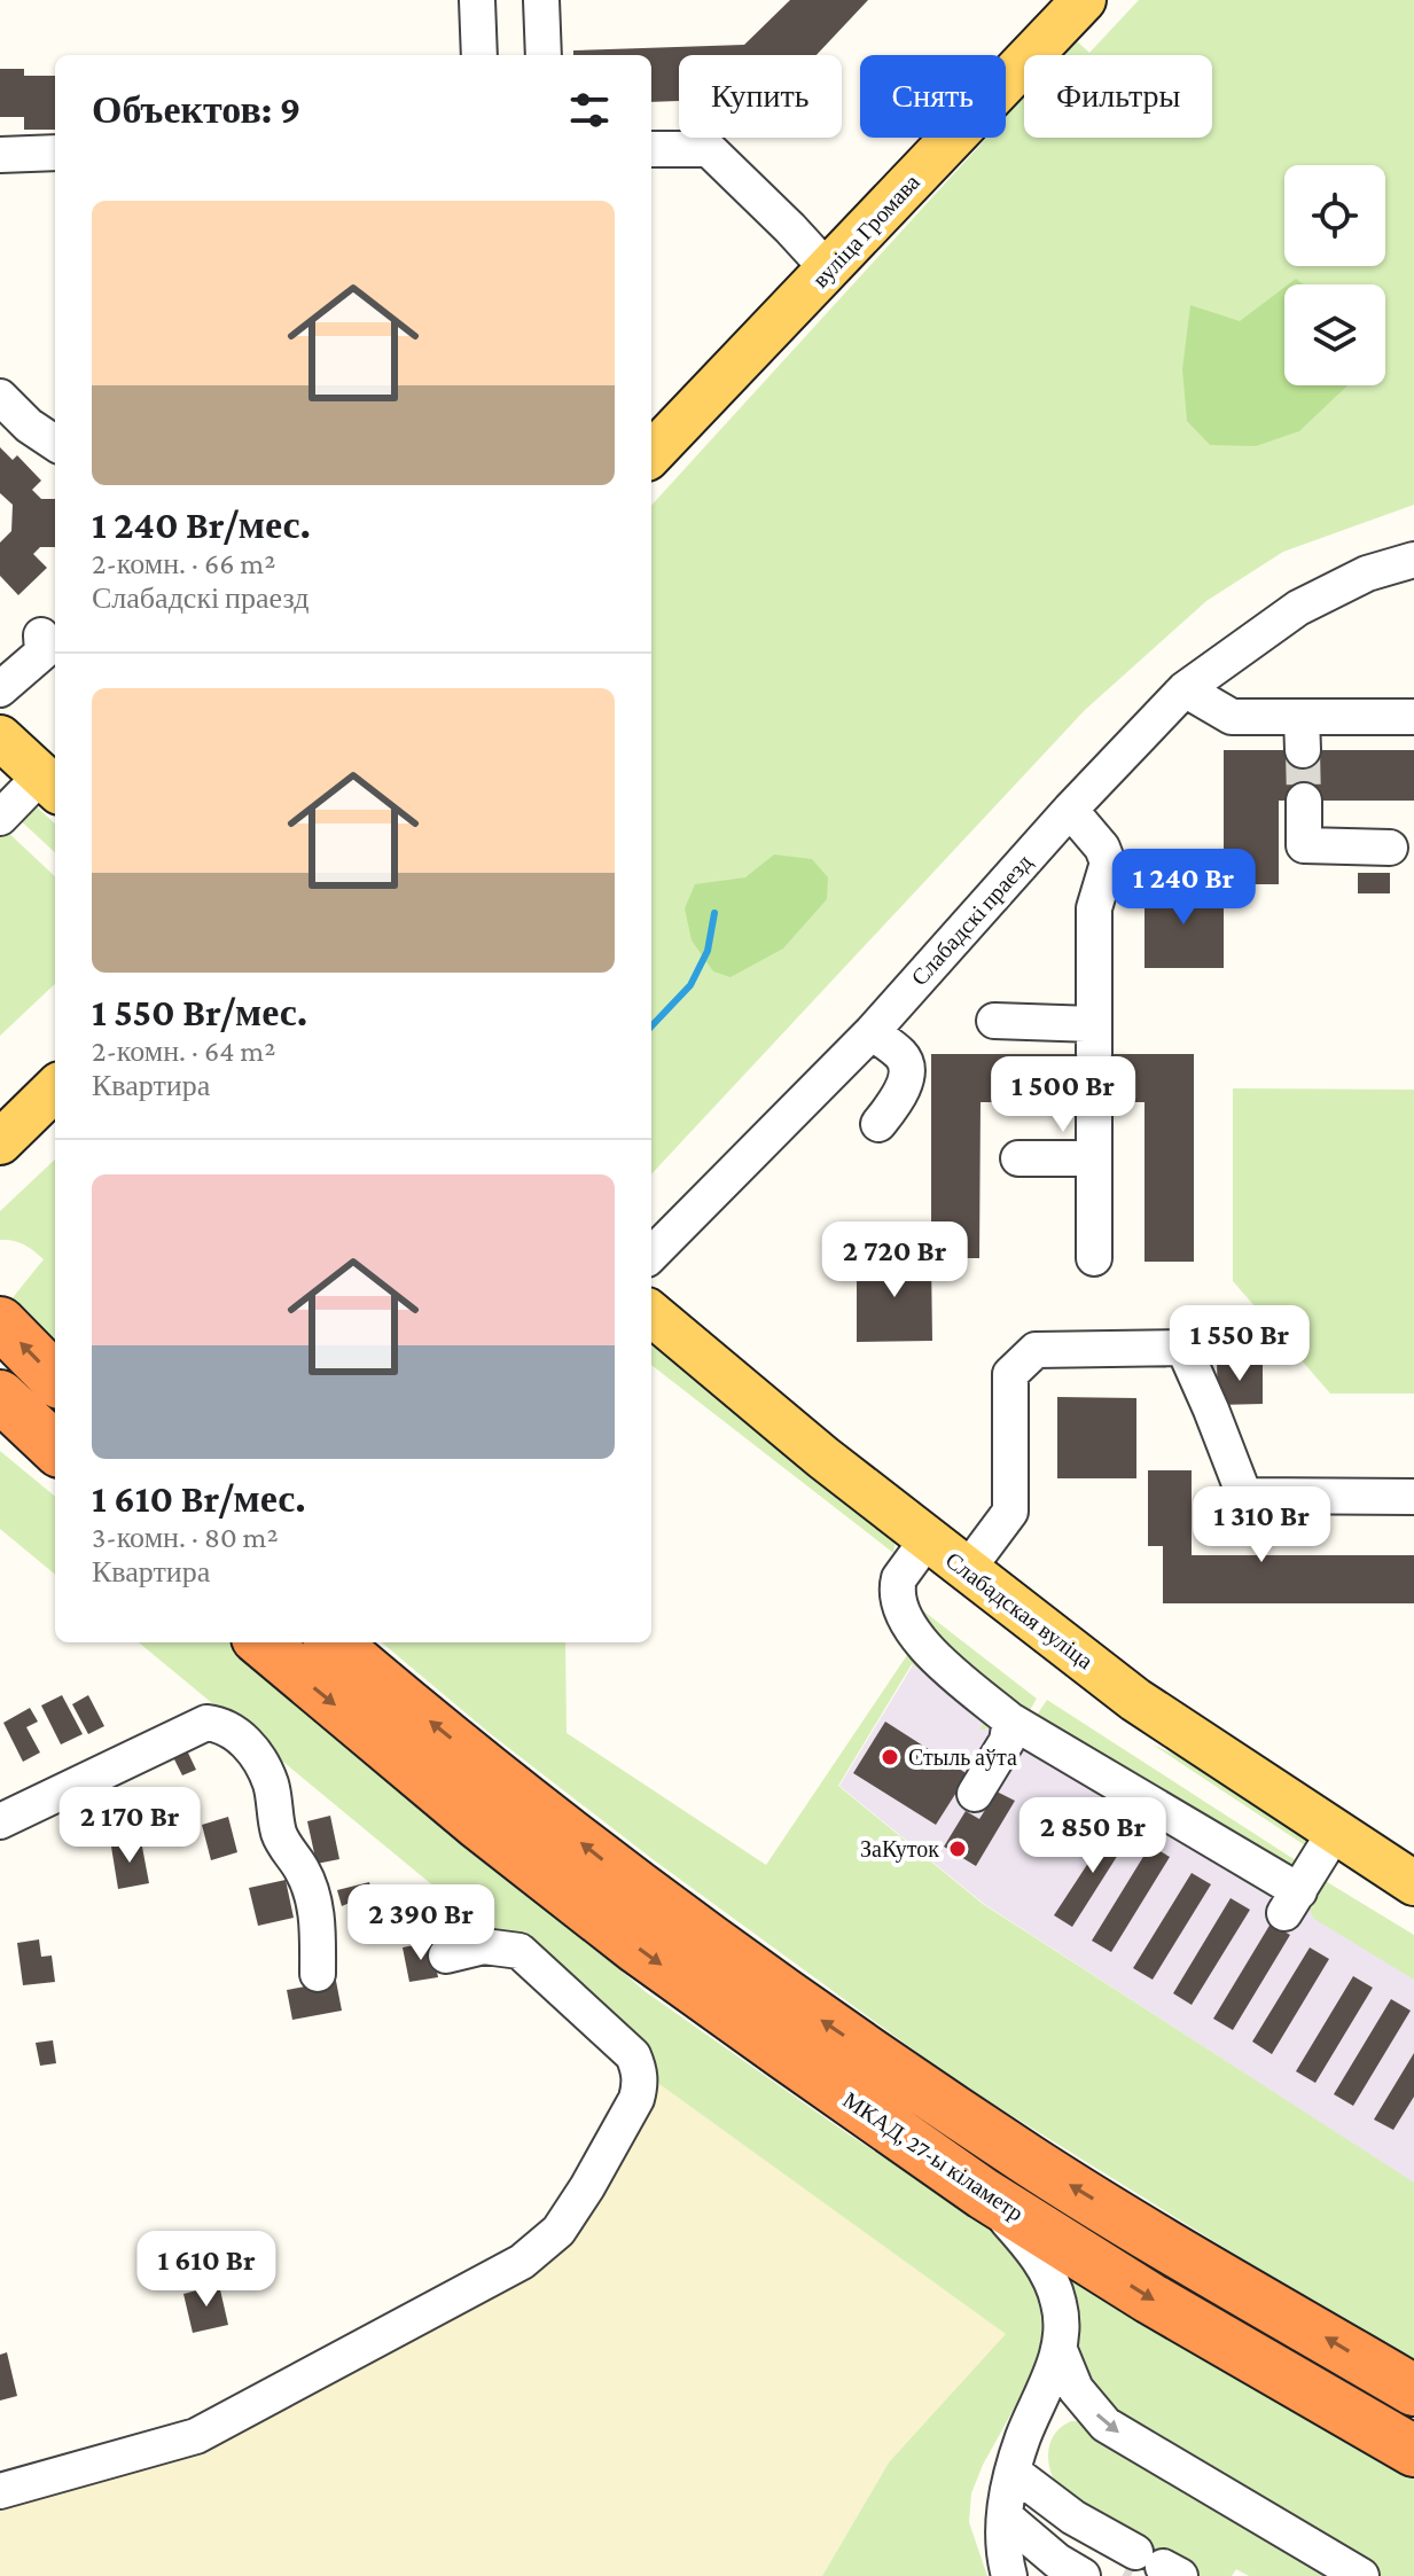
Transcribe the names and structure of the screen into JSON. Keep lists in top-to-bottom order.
{
  "streets": {
    "highway": ["МКАД, 27-ы кіламетр"],
    "main road": ["вуліца Громава", "Слабадская вуліца"],
    "street": ["Слабадскі праезд"]
  },
  "places": ["Стыль аўта", "ЗаКуток"],
  "page": {
    "chip": ["Купить", "Снять", "Фильтры"],
    "heading": "Объектов: 9",
    "list": [
      {
        "name": "1 240 Br/мес.",
        "note": "2-комн. · 66 m² · Слабадскі праезд"
      },
      {
        "name": "1 550 Br/мес.",
        "note": "2-комн. · 64 m² · Квартира"
      },
      {
        "name": "1 610 Br/мес.",
        "note": "3-комн. · 80 m² · Квартира"
      }
    ],
    "price": [
      "1 240 Br",
      "1 500 Br",
      "2 720 Br",
      "1 550 Br",
      "1 310 Br",
      "2 170 Br",
      "2 850 Br",
      "2 390 Br",
      "1 610 Br"
    ]
  }
}
